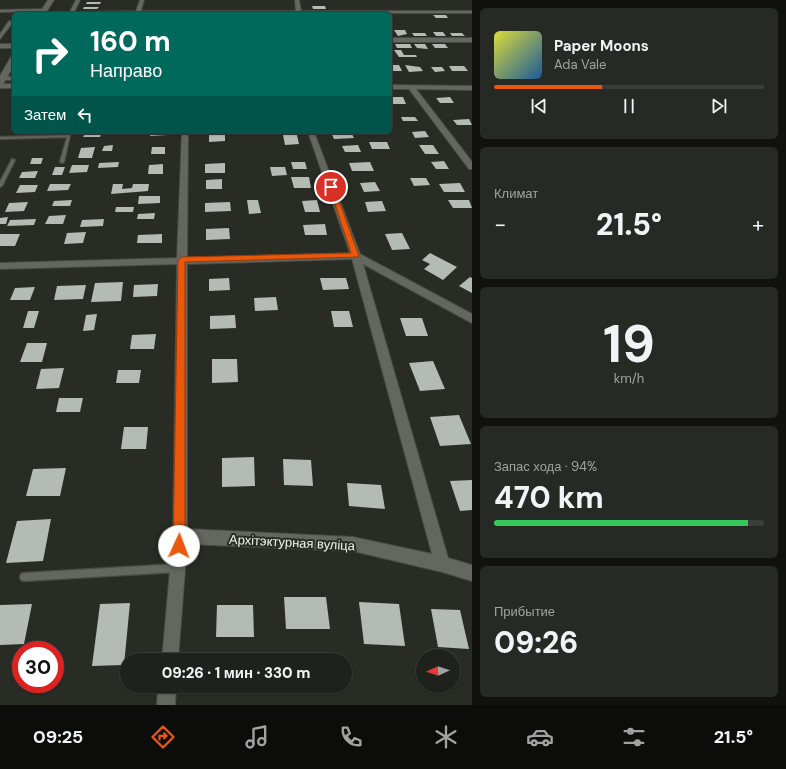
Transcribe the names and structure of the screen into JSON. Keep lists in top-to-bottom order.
{
  "streets": {
    "street": ["Архітэктурная вуліца"]
  },
  "north": "left",
  "page": {
    "turn": ["160 m", "Направо"],
    "song": ["Paper Moons", "Ada Vale"],
    "then": "Затем",
    "tile": [
      "Климат",
      ["19", "km/h"],
      ["Запас хода · 94%", "470 km"],
      ["Прибытие", "09:26"]
    ],
    "heat": ["−", "21.5°", "+"],
    "limit": "30",
    "trip": "09:26 · 1 мин · 330 m",
    "tabs": ["09:25", "21.5°"]
  }
}
